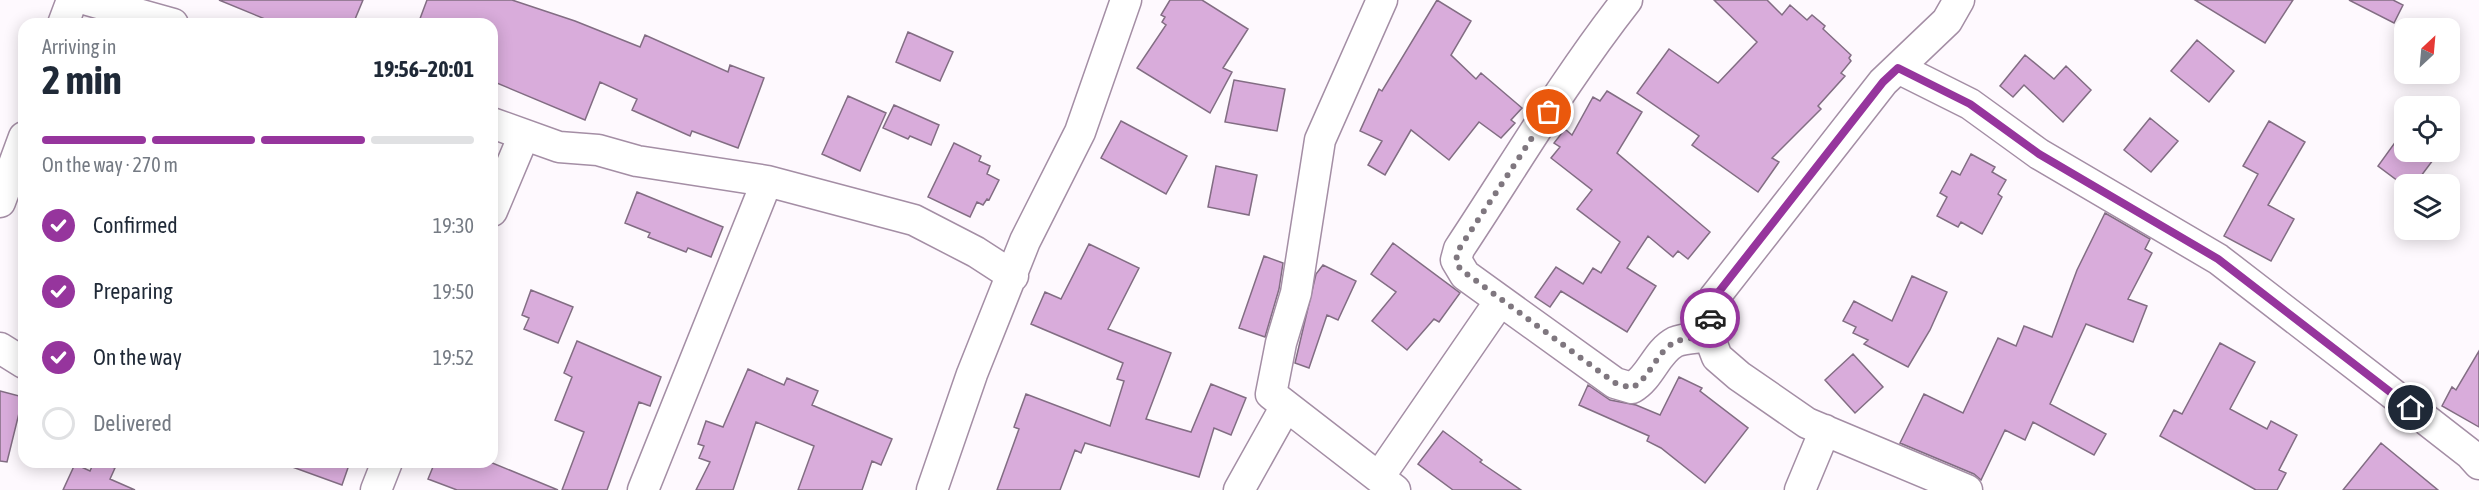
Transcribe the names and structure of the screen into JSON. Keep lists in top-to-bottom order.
{
  "north": "top right",
  "page": {
    "heading": ["2 min", "Arriving in", "19:56–20:01"],
    "bar": "On the way · 270 m",
    "list": [
      ["Confirmed", "19:30"],
      ["Preparing", "19:50"],
      ["On the way", "19:52"],
      "Delivered"
    ]
  }
}
